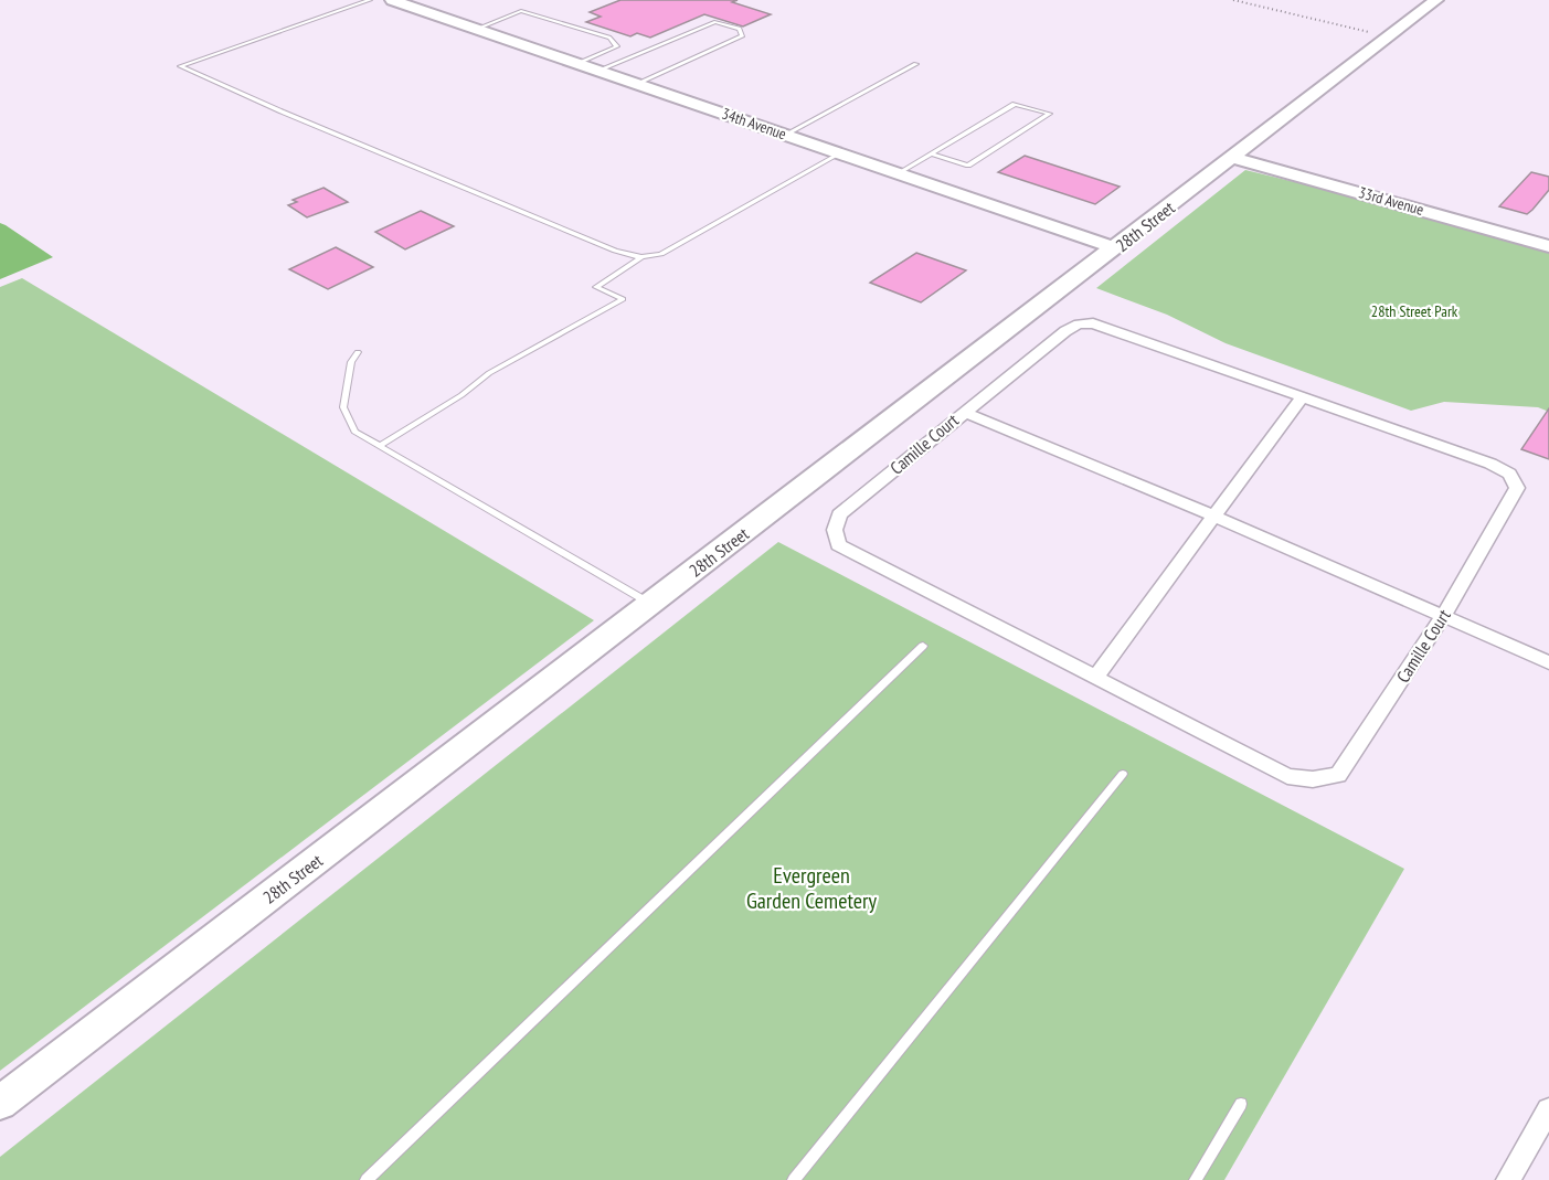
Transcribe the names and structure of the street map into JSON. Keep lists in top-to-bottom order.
{
  "streets": {
    "main road": ["34th Avenue", "33rd Avenue", "28th Street"],
    "street": ["Camille Court"]
  },
  "crossings": [
    ["34th Avenue", "28th Street"],
    ["33rd Avenue", "28th Street"]
  ],
  "parks": ["28th Street Park", "Evergreen Garden Cemetery"]
}
